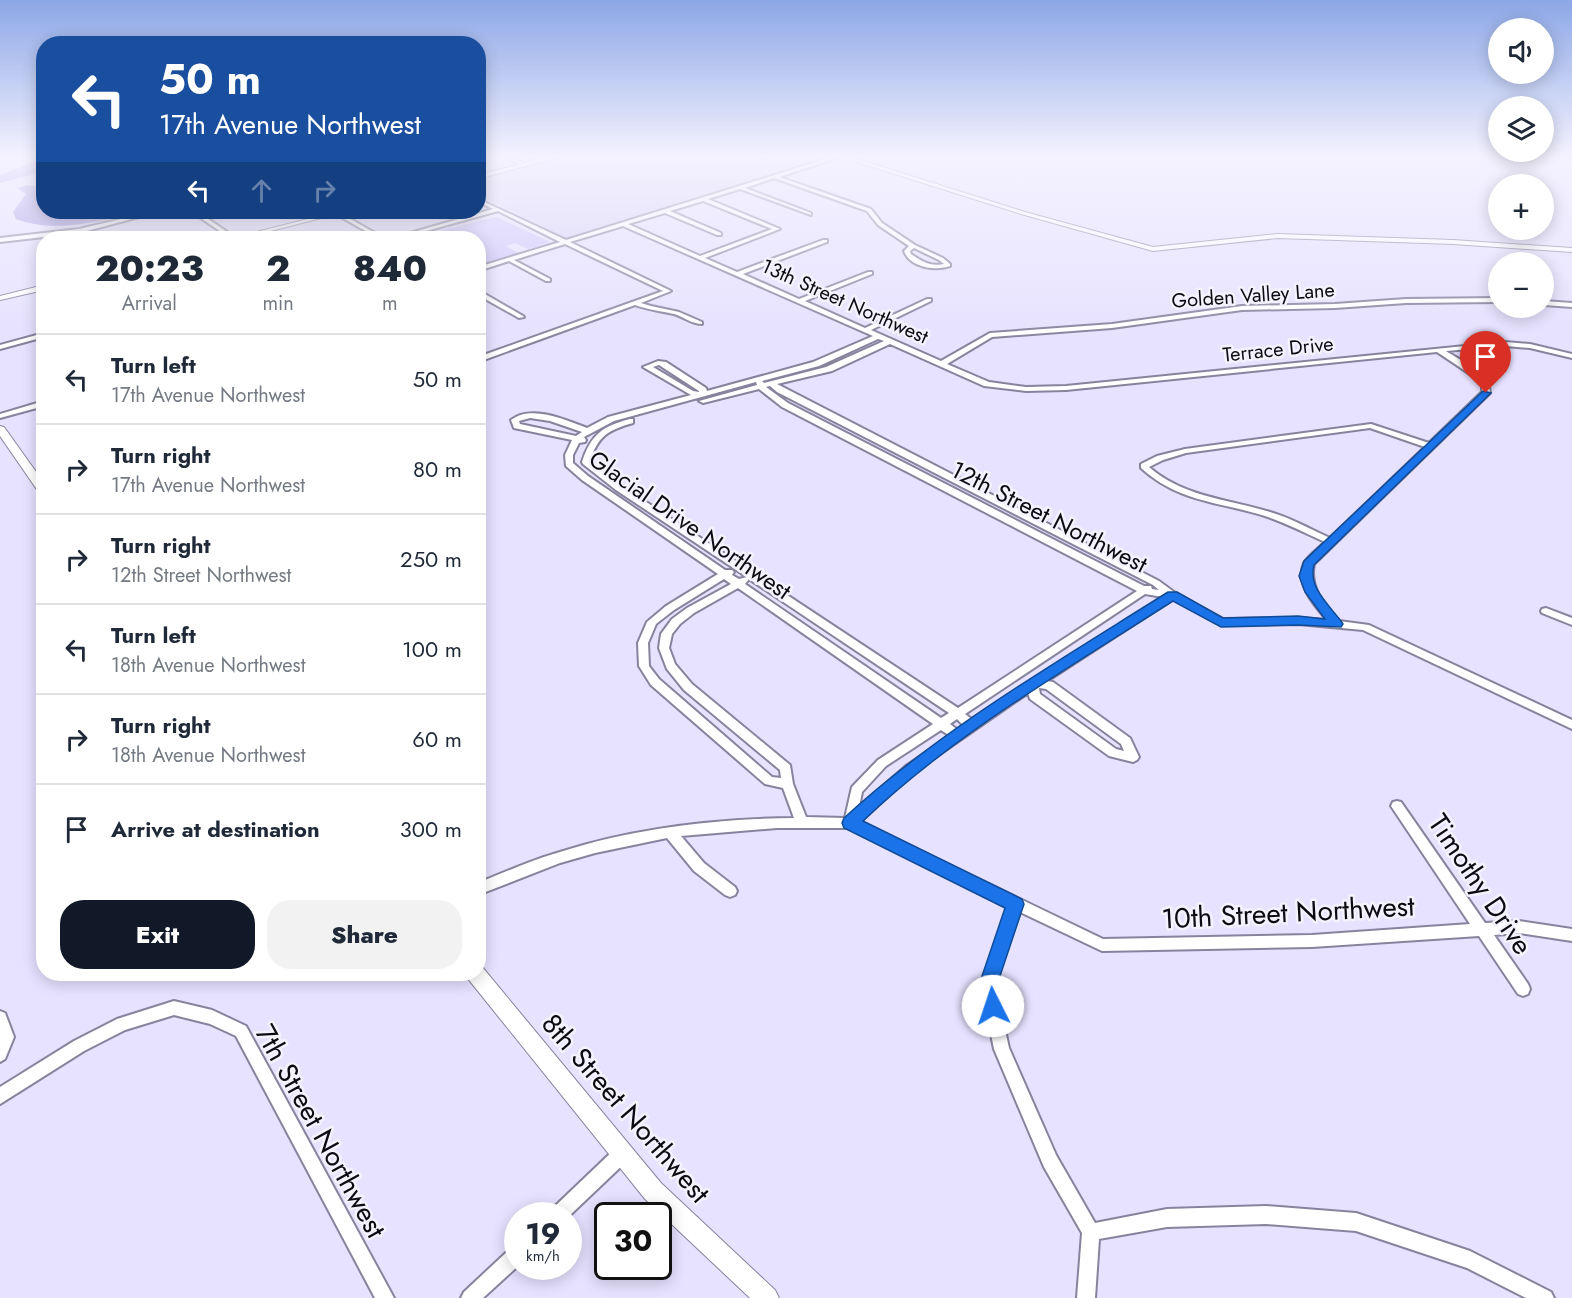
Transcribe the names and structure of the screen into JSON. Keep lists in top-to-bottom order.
{
  "streets": {
    "street": [
      "Golden Valley Lane",
      "13th Street Northwest",
      "Terrace Drive",
      "12th Street Northwest",
      "Glacial Drive Northwest",
      "Timothy Drive",
      "10th Street Northwest",
      "8th Street Northwest",
      "7th Street Northwest"
    ]
  },
  "crossings": [
    ["Golden Valley Lane", "13th Street Northwest"],
    ["13th Street Northwest", "Terrace Drive"],
    ["13th Street Northwest", "Glacial Drive Northwest"],
    ["12th Street Northwest", "Glacial Drive Northwest"],
    ["Timothy Drive", "10th Street Northwest"]
  ],
  "page": {
    "map_buttons": ["+", "−"],
    "turn": ["50 m", "17th Avenue Northwest"],
    "eta": [
      "20:23",
      "Arrival",
      "2",
      "min",
      "840",
      "m"
    ],
    "list": [
      {
        "name": "Turn left",
        "note": "17th Avenue Northwest",
        "value": "50 m"
      },
      {
        "name": "Turn right",
        "note": "17th Avenue Northwest",
        "value": "80 m"
      },
      {
        "name": "Turn right",
        "note": "12th Street Northwest",
        "value": "250 m"
      },
      {
        "name": "Turn left",
        "note": "18th Avenue Northwest",
        "value": "100 m"
      },
      {
        "name": "Turn right",
        "note": "18th Avenue Northwest",
        "value": "60 m"
      },
      {
        "name": "Arrive at destination",
        "value": "300 m"
      }
    ],
    "buttons": ["Exit", "Share"],
    "speed": "19 km/h",
    "limit": "30"
  }
}
